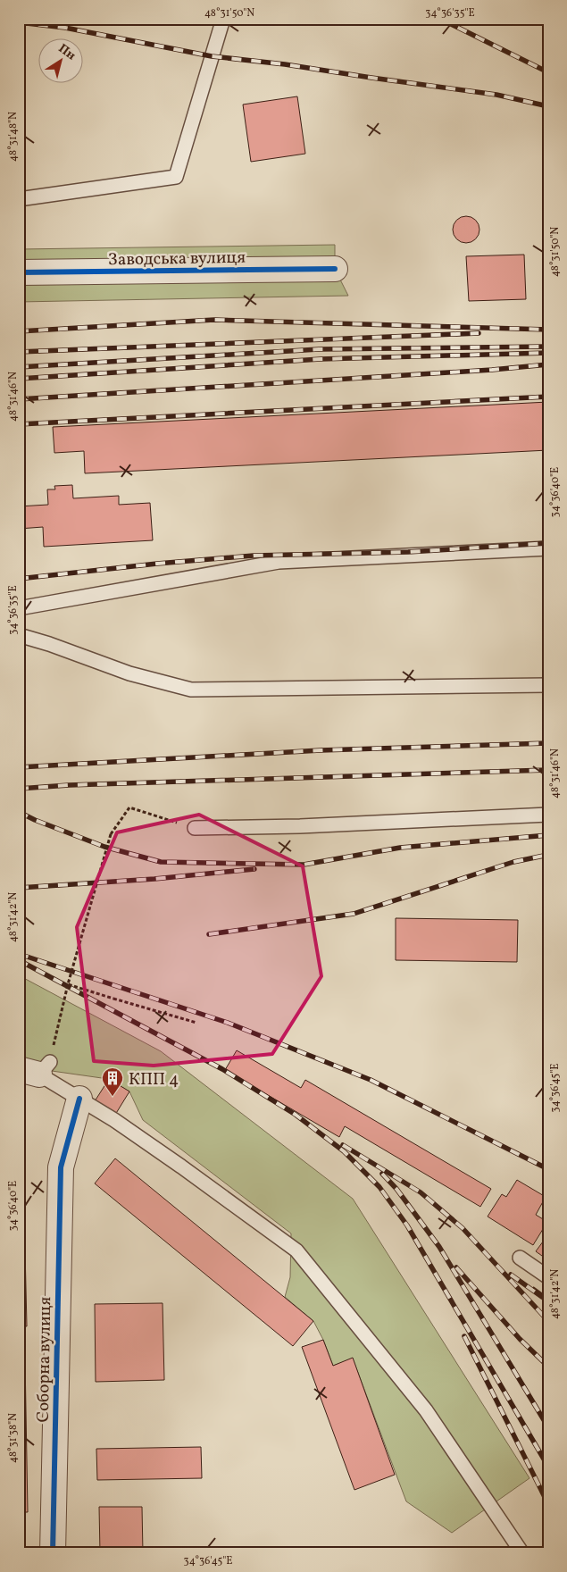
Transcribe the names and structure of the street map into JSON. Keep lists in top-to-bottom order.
{
  "streets": {
    "street": ["Заводська вулиця", "Соборна вулиця"]
  },
  "places": {
    "building": ["КПП 4"]
  },
  "north": "top right",
  "coordinates": [
    "48°31'50\"N",
    "34°36'35\"E",
    "48°31'48\"N",
    "48°31'46\"N",
    "34°36'40\"E",
    "48°31'42\"N",
    "34°36'45\"E",
    "48°31'38\"N"
  ]
}
